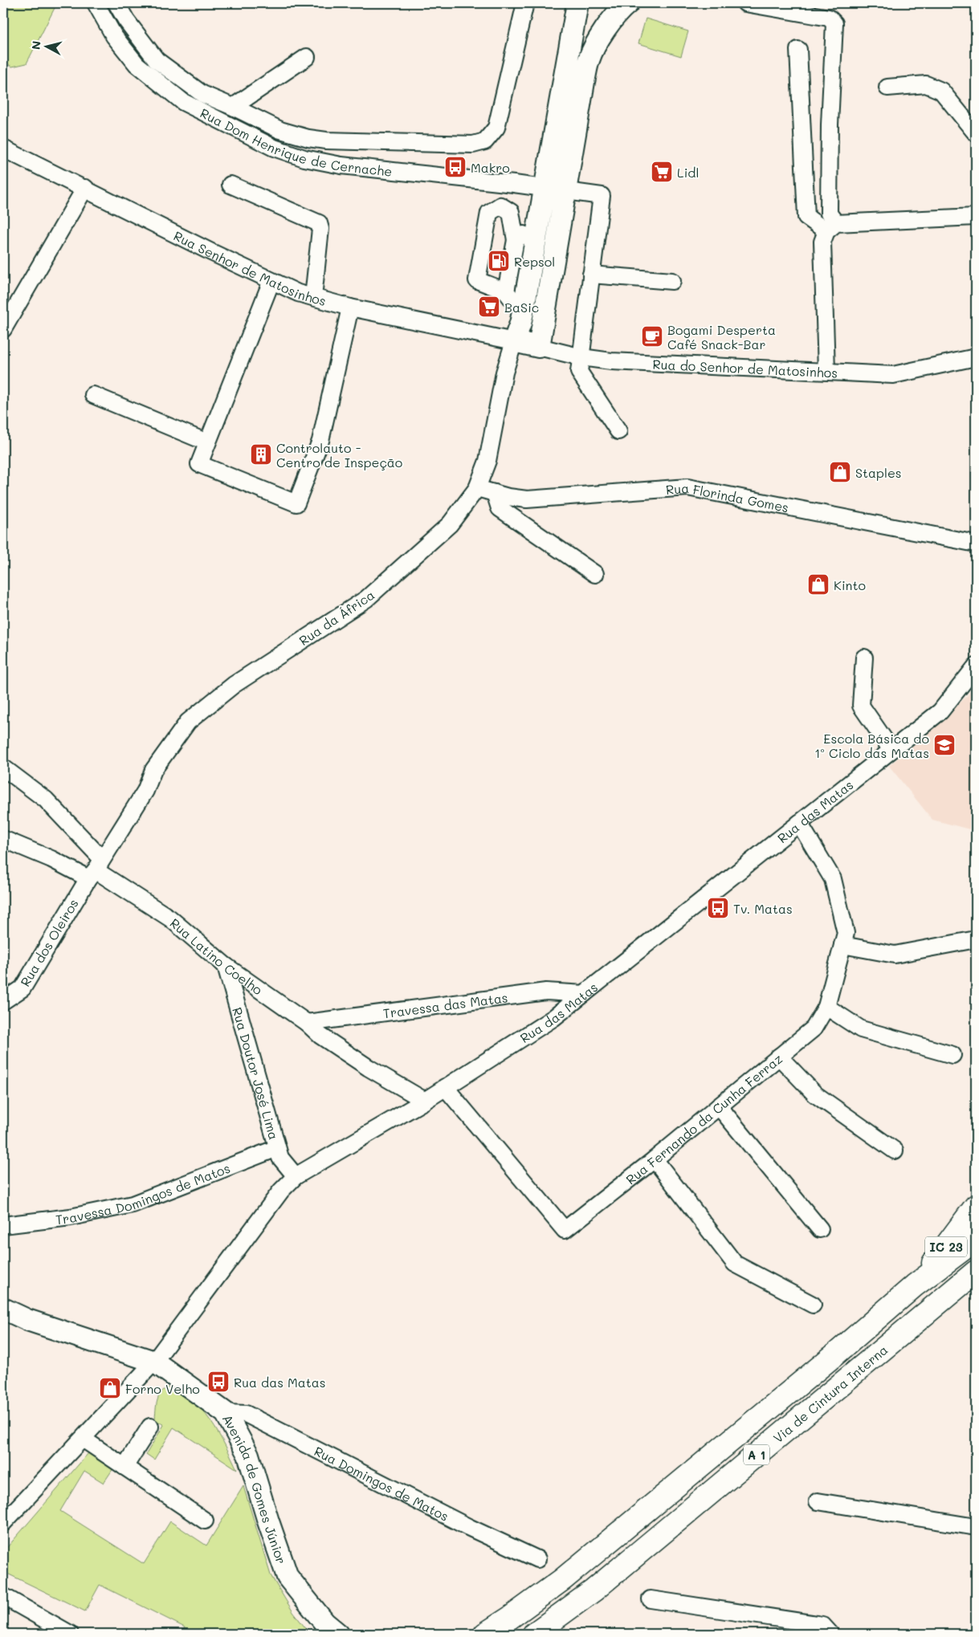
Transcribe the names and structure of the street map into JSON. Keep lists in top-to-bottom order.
{
  "streets": {
    "highway": ["IC 23", "Via de Cintura Interna", "A 1"],
    "main road": ["Rua do Senhor de Matosinhos", "Avenida de Gomes Júnior"],
    "street": [
      "Rua Dom Henrique de Cernache",
      "Rua Senhor de Matosinhos",
      "Rua Florinda Gomes",
      "Rua da África",
      "Rua das Matas",
      "Rua dos Oleiros",
      "Rua Latino Coelho",
      "Travessa das Matas",
      "Rua Doutor José Lima",
      "Rua Fernando da Cunha Ferraz",
      "Travessa Domingos de Matos",
      "Rua Domingos de Matos"
    ]
  },
  "crossings": [
    ["Rua Senhor de Matosinhos", "Rua do Senhor de Matosinhos"],
    ["Rua Senhor de Matosinhos", "Rua da África"],
    ["Rua do Senhor de Matosinhos", "Rua da África"],
    ["Rua Florinda Gomes", "Rua da África"],
    ["Rua da África", "Rua dos Oleiros"],
    ["Rua da África", "Rua Latino Coelho"],
    ["Rua das Matas", "Rua Latino Coelho"],
    ["Rua das Matas", "Travessa das Matas"],
    ["Rua das Matas", "Rua Doutor José Lima"],
    ["Rua das Matas", "Rua Fernando da Cunha Ferraz"],
    ["Rua das Matas", "Avenida de Gomes Júnior"],
    ["Rua dos Oleiros", "Rua Latino Coelho"],
    ["Rua Latino Coelho", "Travessa das Matas"],
    ["Rua Latino Coelho", "Rua Doutor José Lima"],
    ["Rua Doutor José Lima", "Travessa Domingos de Matos"],
    ["IC 23", "Via de Cintura Interna"],
    ["IC 23", "A 1"],
    ["Via de Cintura Interna", "A 1"],
    ["Rua Domingos de Matos", "Avenida de Gomes Júnior"]
  ],
  "places": {
    "bus stop": ["Makro", "Tv. Matas", "Rua das Matas"],
    "supermarket": ["Lidl", "BaSic"],
    "fuel station": ["Repsol"],
    "cafe": ["Bogami Desperta Café Snack-Bar"],
    "building": ["Controlauto - Centro de Inspeção"],
    "shop": ["Staples", "Kinto", "Forno Velho"],
    "school or university": ["Escola Básica do 1º Ciclo das Matas"]
  },
  "north": "left"
}
